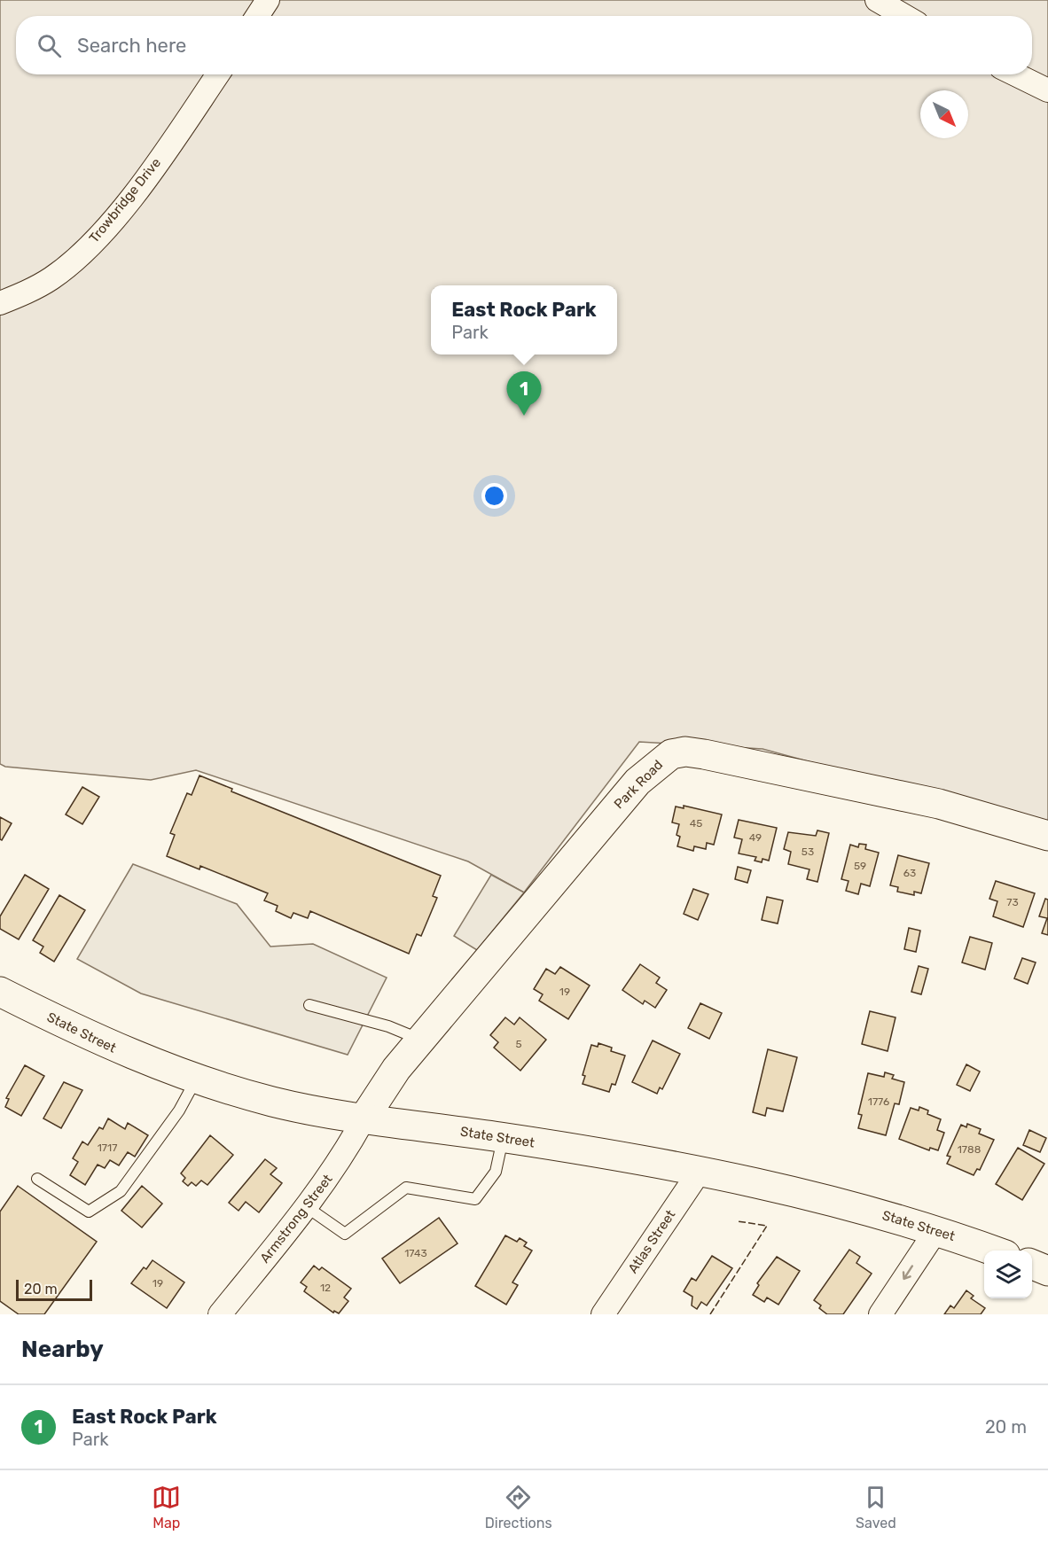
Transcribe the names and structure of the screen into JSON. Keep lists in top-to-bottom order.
{
  "streets": {
    "main road": ["Park Road", "State Street"],
    "street": ["Trowbridge Drive", "Armstrong Street", "Atlas Street"]
  },
  "crossings": [
    ["Park Road", "State Street"],
    ["Park Road", "Armstrong Street"],
    ["State Street", "Armstrong Street"],
    ["State Street", "Atlas Street"]
  ],
  "house_numbers": [
    "45",
    "49",
    "53",
    "59",
    "63",
    "73",
    "19",
    "5",
    "1776",
    "1717",
    "1788",
    "1743",
    "19",
    "12"
  ],
  "scale_bar": "20 m",
  "north": "bottom right",
  "page": {
    "search": "Search here",
    "popup": ["East Rock Park", "Park"],
    "pins": "1",
    "scale": "20 m",
    "heading": "Nearby",
    "list": [
      {
        "mark": "1",
        "name": "East Rock Park",
        "note": "Park",
        "value": "20 m"
      }
    ],
    "nav": ["Map", "Directions", "Saved"]
  }
}
